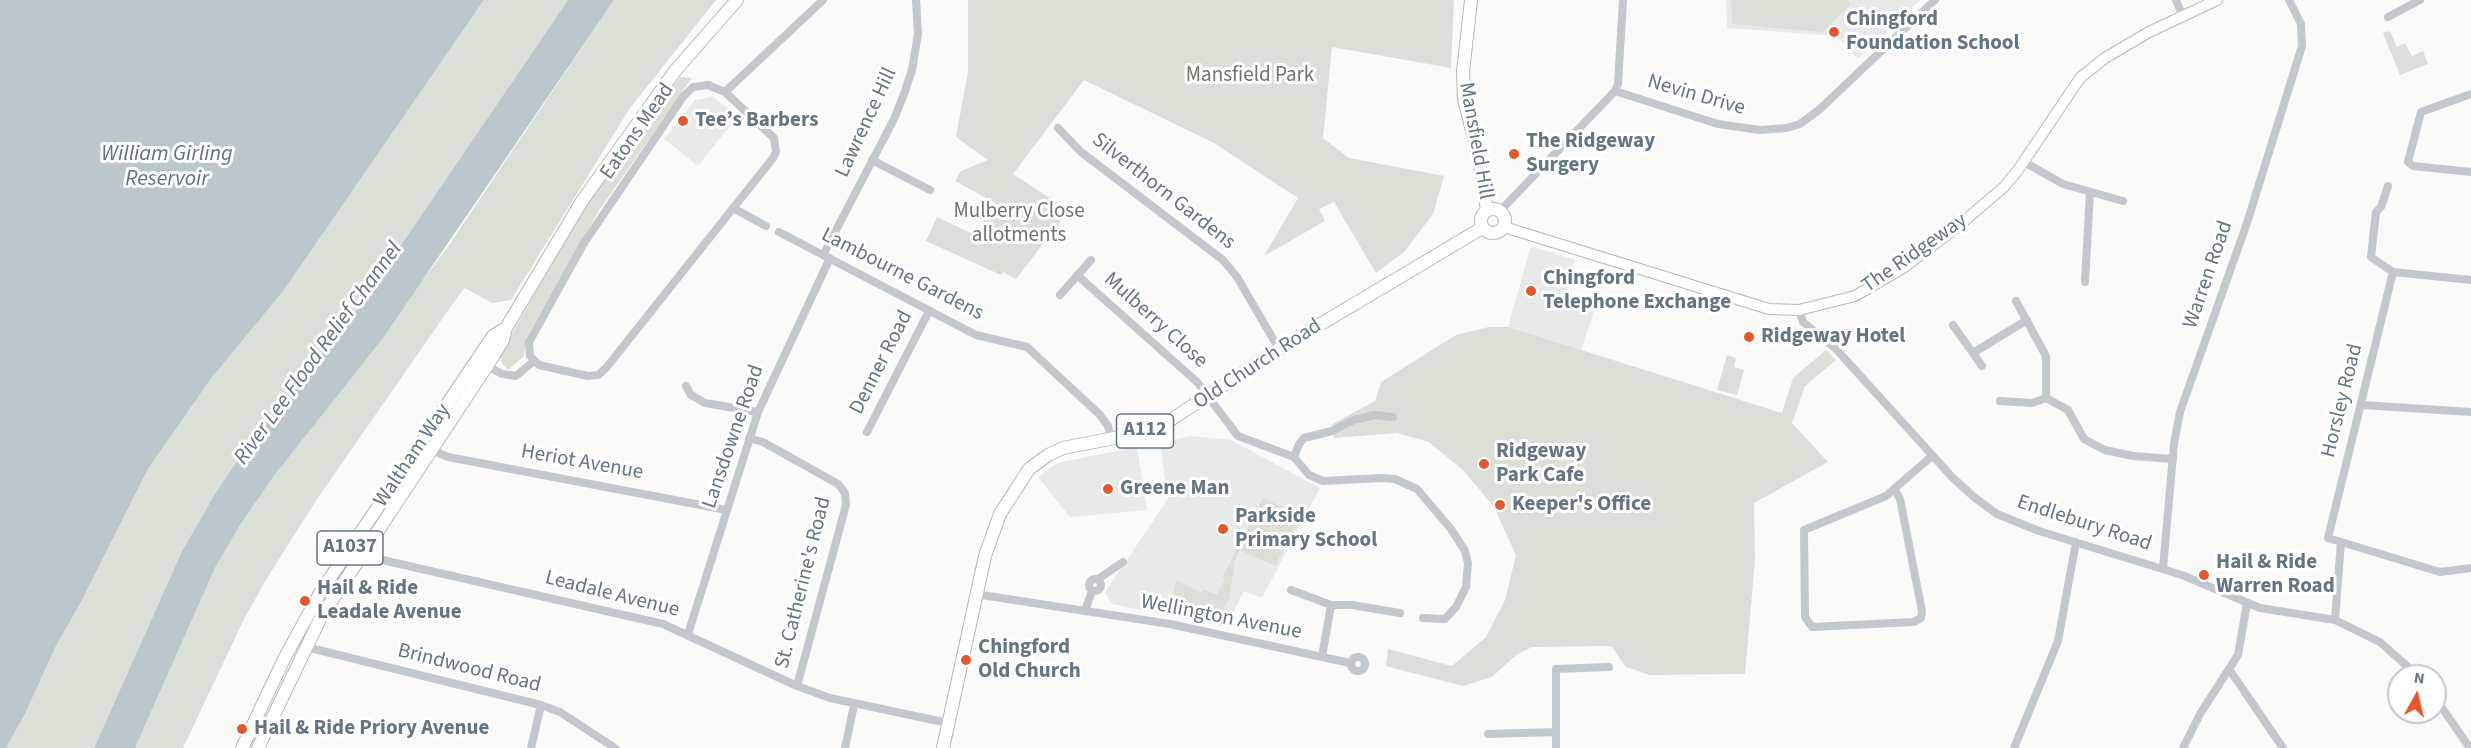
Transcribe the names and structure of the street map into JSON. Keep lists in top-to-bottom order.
{
  "streets": {
    "main road": [
      "Mansfield Hill",
      "The Ridgeway",
      "Old Church Road",
      "A112",
      "Waltham Way",
      "A1037"
    ],
    "street": [
      "Nevin Drive",
      "Lawrence Hill",
      "Eatons Mead",
      "Silverthorn Gardens",
      "Lambourne Gardens",
      "Warren Road",
      "Mulberry Close",
      "Denner Road",
      "Horsley Road",
      "Lansdowne Road",
      "Heriot Avenue",
      "Endlebury Road",
      "St. Catherine's Road",
      "Leadale Avenue",
      "Wellington Avenue",
      "Brindwood Road"
    ]
  },
  "crossings": [
    ["Lawrence Hill", "Lambourne Gardens"],
    ["Lawrence Hill", "Lansdowne Road"],
    ["Mansfield Hill", "The Ridgeway"],
    ["Mansfield Hill", "Old Church Road"],
    ["Silverthorn Gardens", "Old Church Road"],
    ["The Ridgeway", "Old Church Road"],
    ["The Ridgeway", "Endlebury Road"],
    ["Lambourne Gardens", "Denner Road"],
    ["Lambourne Gardens", "Old Church Road"],
    ["Lambourne Gardens", "Lansdowne Road"],
    ["Warren Road", "Endlebury Road"],
    ["Mulberry Close", "Old Church Road"],
    ["Old Church Road", "Leadale Avenue"],
    ["Old Church Road", "Wellington Avenue"],
    ["Lansdowne Road", "Heriot Avenue"],
    ["Lansdowne Road", "St. Catherine's Road"],
    ["Lansdowne Road", "Leadale Avenue"],
    ["Waltham Way", "Heriot Avenue"],
    ["Waltham Way", "Leadale Avenue"],
    ["Waltham Way", "Brindwood Road"],
    ["St. Catherine's Road", "Leadale Avenue"]
  ],
  "water": ["William Girling Reservoir", "River Lee Flood Relief Channel"],
  "parks": ["Mansfield Park", "Mulberry Close allotments"],
  "places": [
    "Chingford Foundation School",
    "Tee’s Barbers",
    "The Ridgeway Surgery",
    "Chingford Telephone Exchange",
    "Ridgeway Hotel",
    "Ridgeway Park Cafe",
    "Greene Man",
    "Keeper's Office",
    "Parkside Primary School",
    "Hail & Ride Warren Road",
    "Hail & Ride Leadale Avenue",
    "Chingford Old Church",
    "Hail & Ride Priory Avenue"
  ],
  "north": "top"
}
